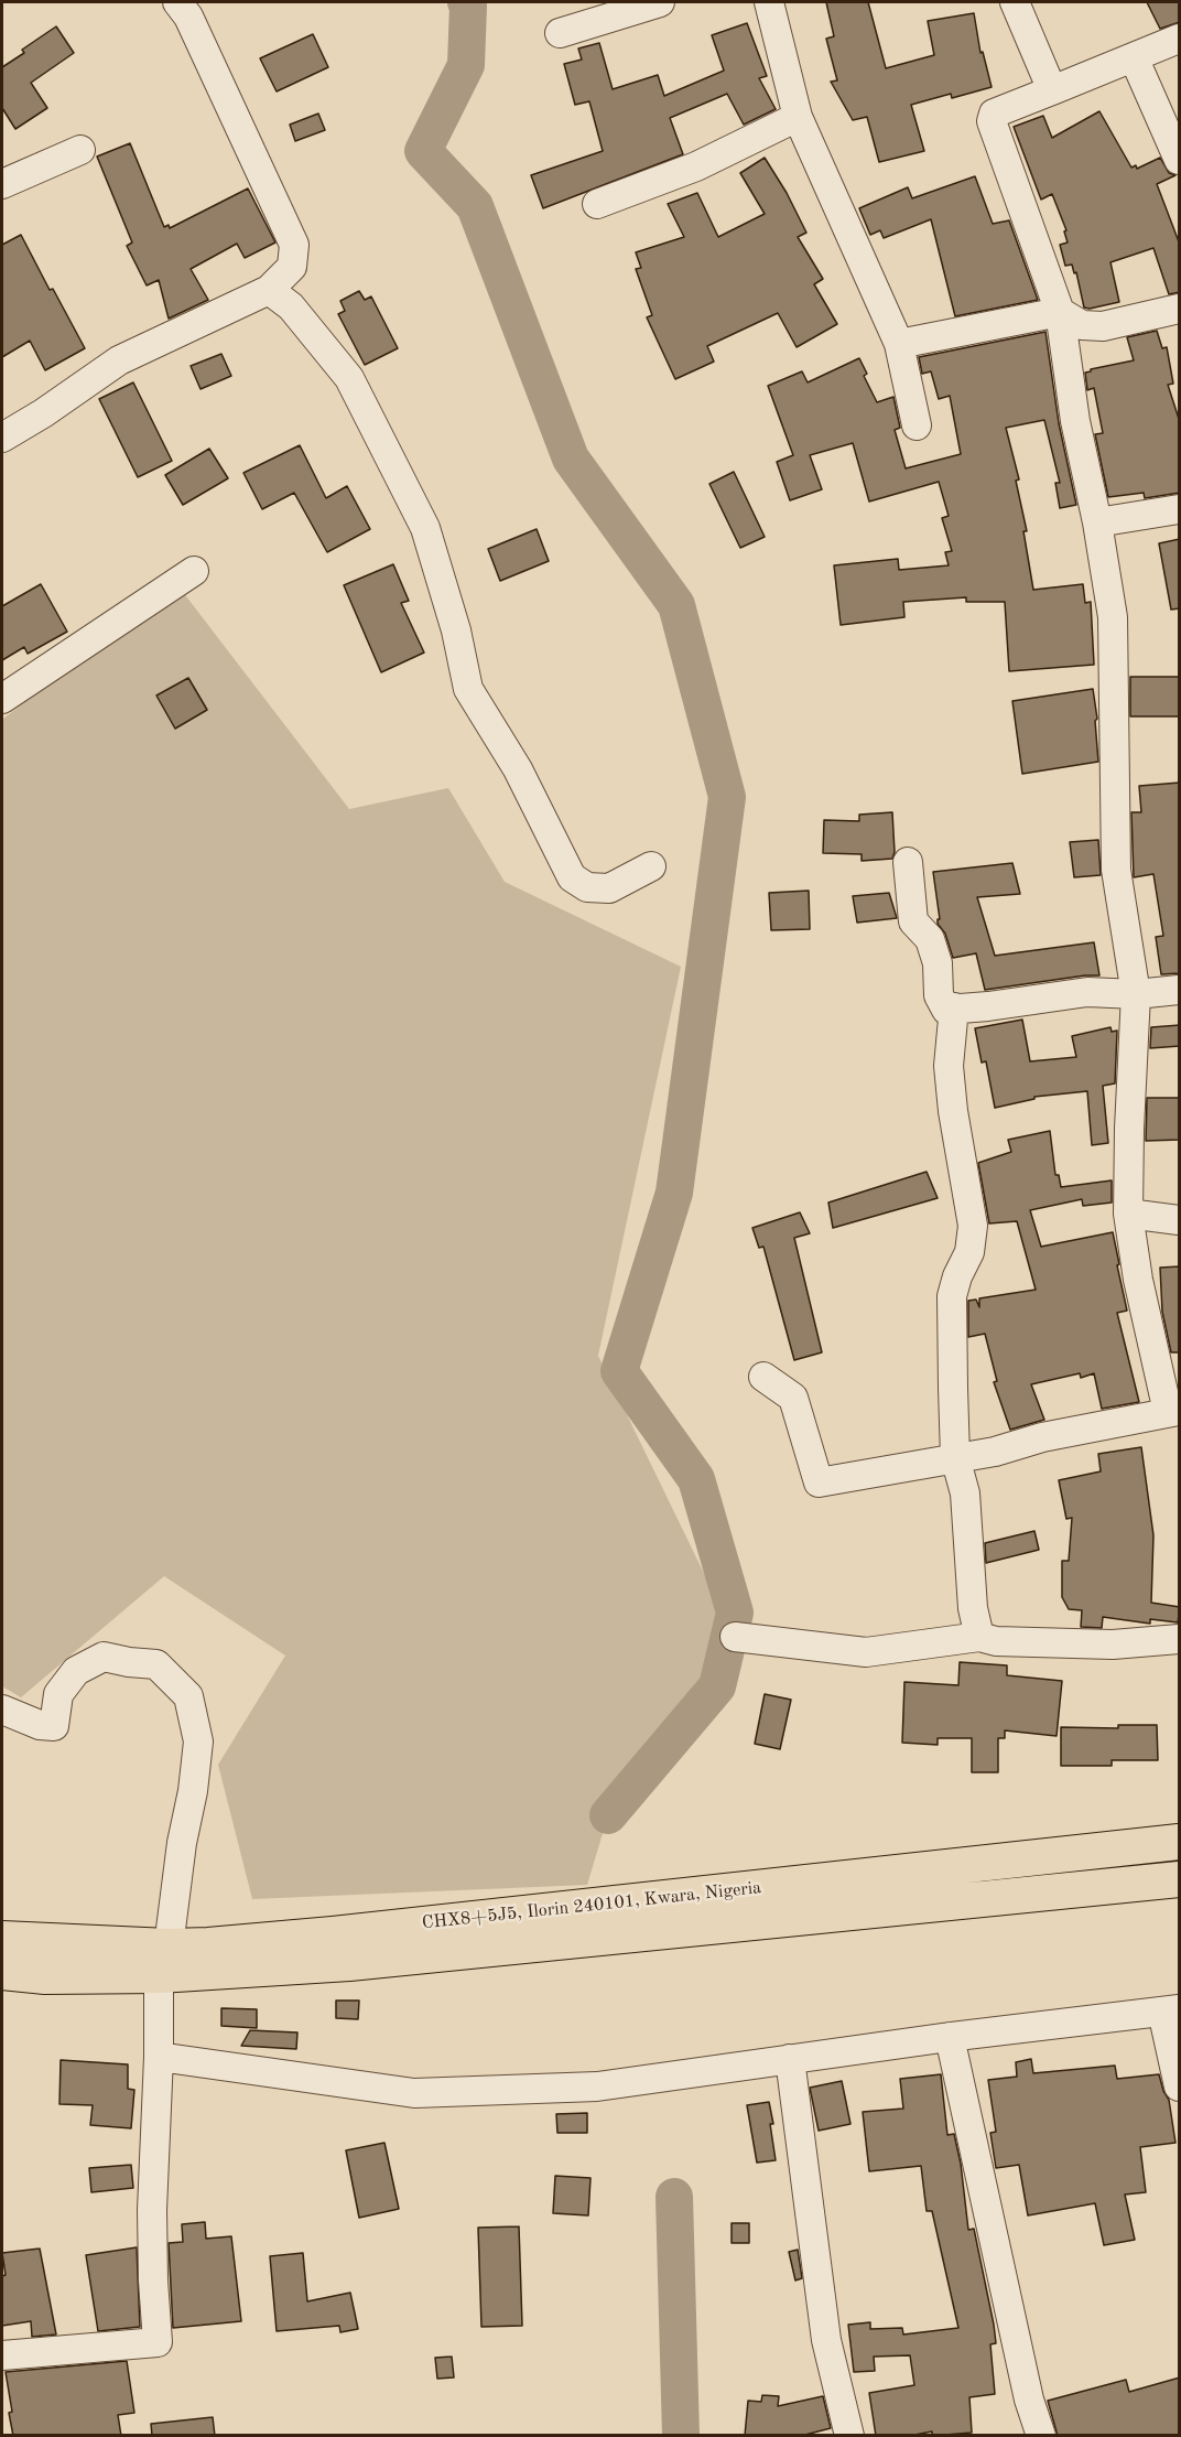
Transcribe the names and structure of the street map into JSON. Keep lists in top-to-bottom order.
{
  "streets": {
    "main road": ["CHX8+5J5, Ilorin 240101, Kwara, Nigeria"]
  }
}
